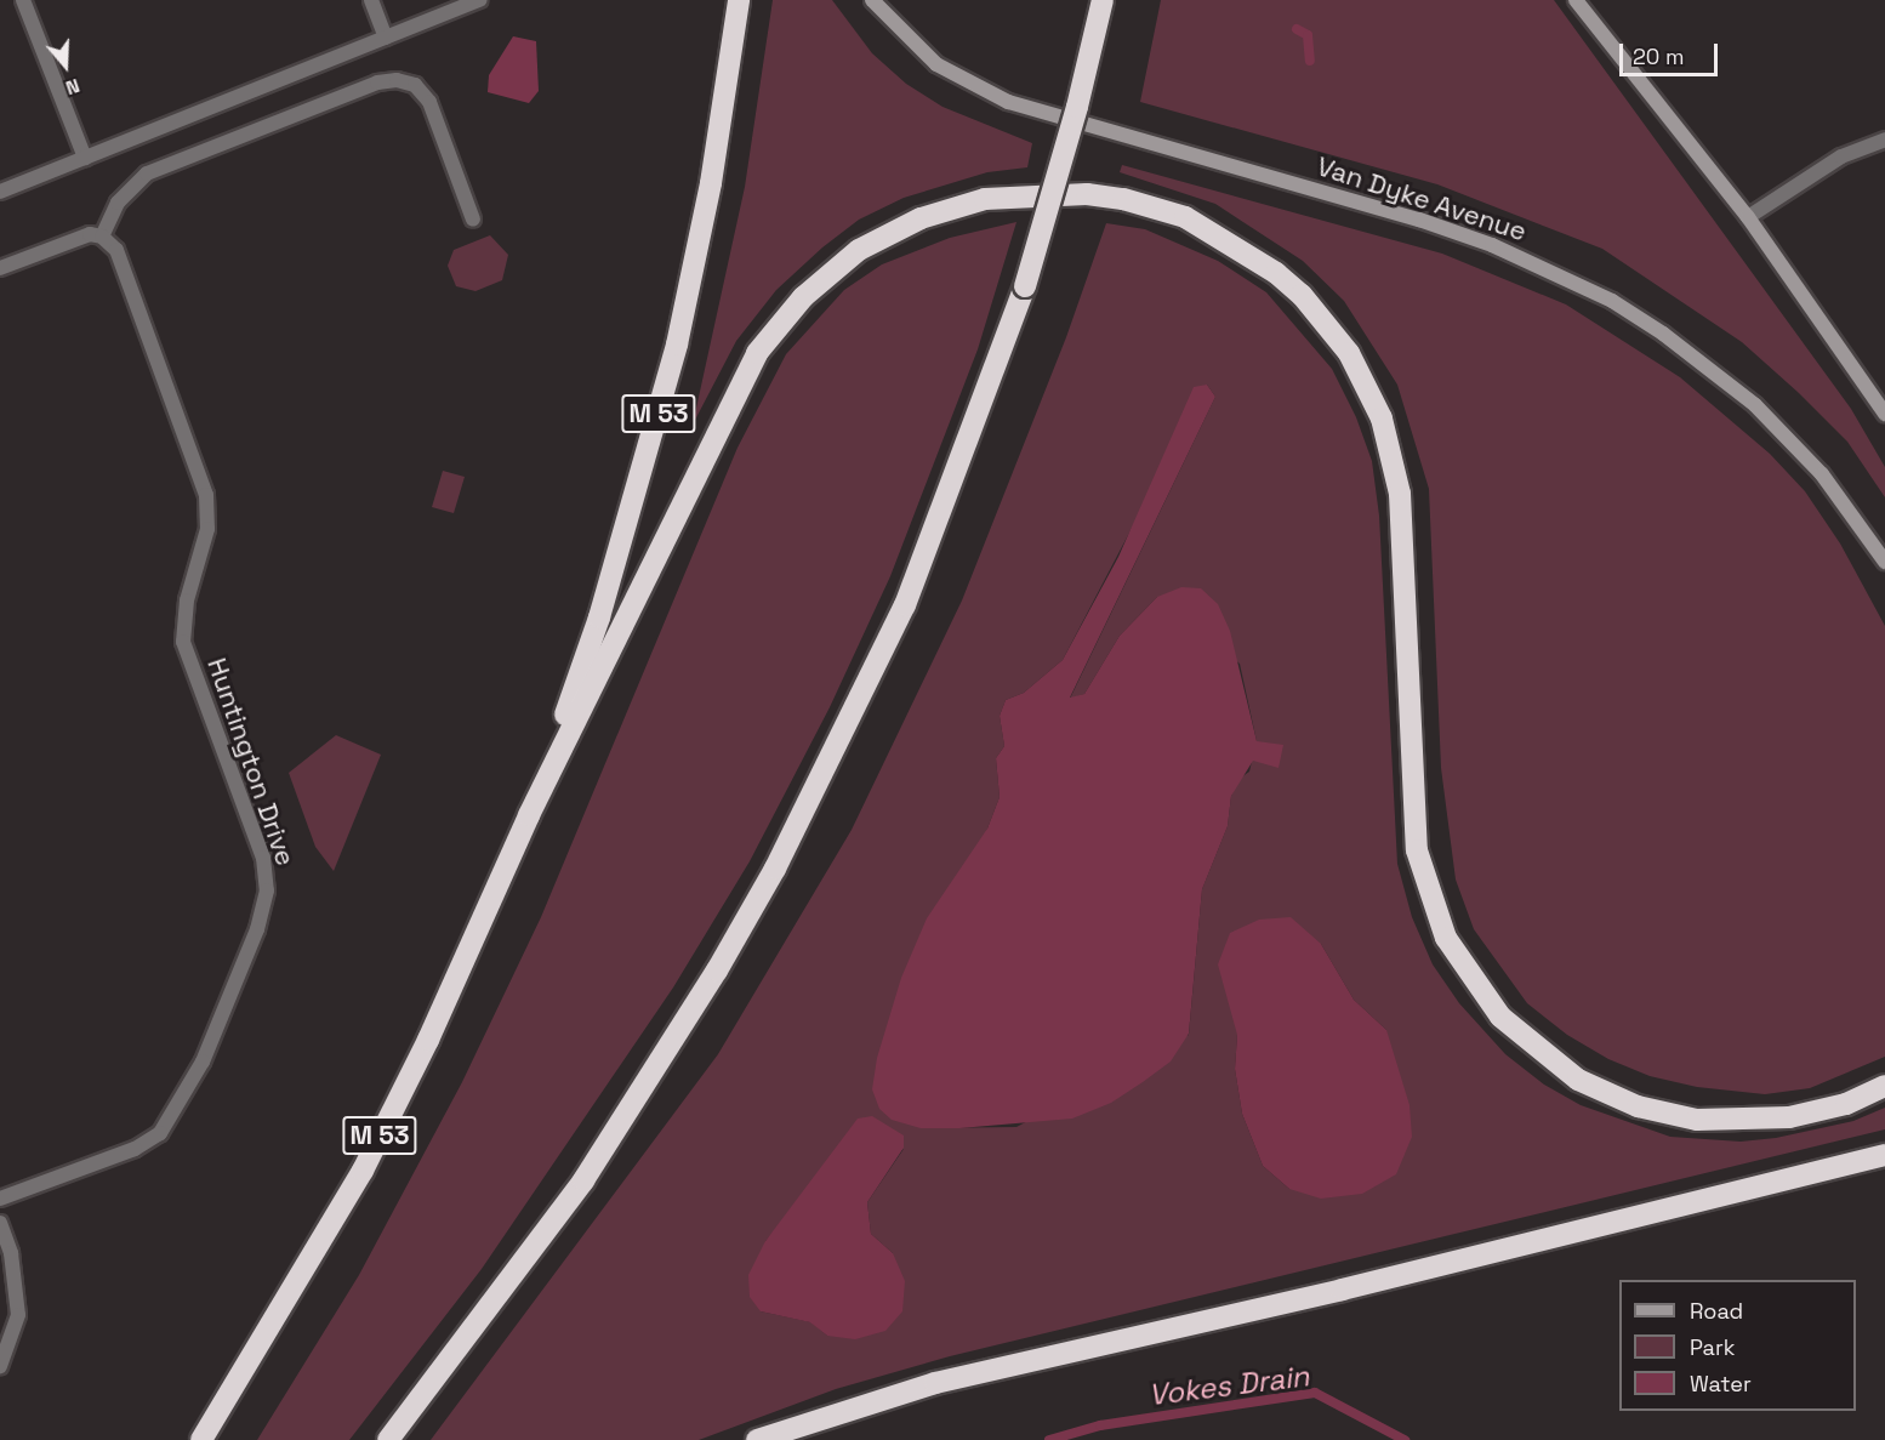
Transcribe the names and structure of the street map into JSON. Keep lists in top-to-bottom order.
{
  "streets": {
    "highway": ["M 53"],
    "main road": ["Van Dyke Avenue"],
    "street": ["Huntington Drive"]
  },
  "water": ["Vokes Drain"],
  "legend": ["Road", "Park", "Water"],
  "scale_bar": "20 m",
  "north": "bottom"
}
